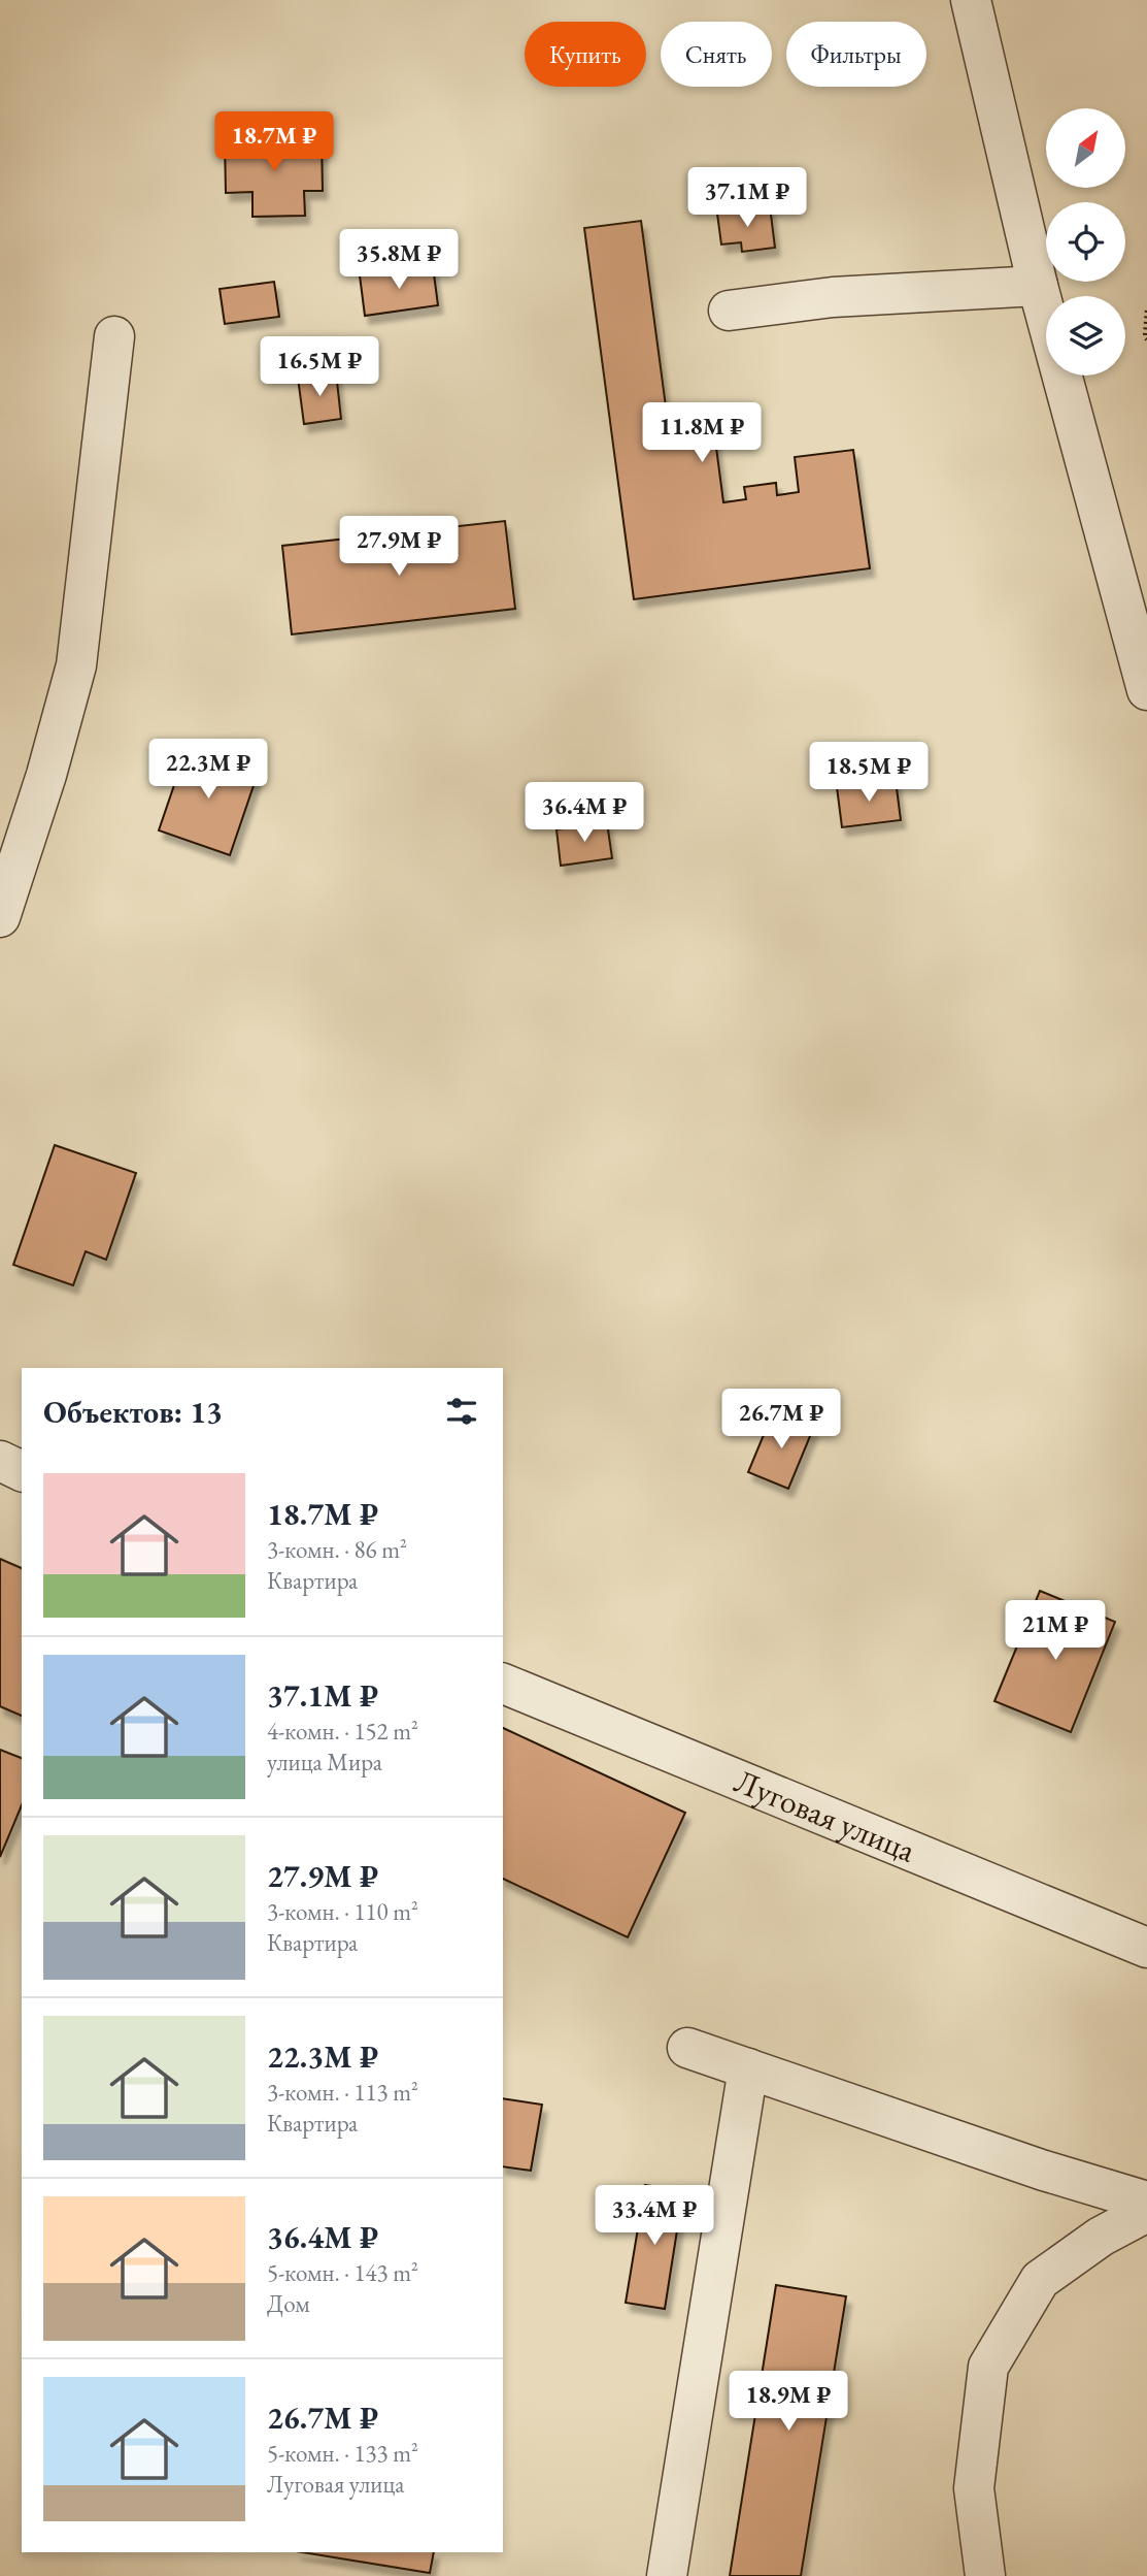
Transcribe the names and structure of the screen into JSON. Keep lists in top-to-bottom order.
{
  "streets": {
    "street": ["Луговая улица"]
  },
  "north": "top right",
  "page": {
    "chip": ["Купить", "Снять", "Фильтры"],
    "price": [
      "18.7M ₽",
      "37.1M ₽",
      "35.8M ₽",
      "16.5M ₽",
      "11.8M ₽",
      "27.9M ₽",
      "22.3M ₽",
      "18.5M ₽",
      "36.4M ₽",
      "26.7M ₽",
      "21M ₽",
      "33.4M ₽",
      "18.9M ₽"
    ],
    "heading": "Объектов: 13",
    "list": [
      {
        "name": "18.7M ₽",
        "note": "3-комн. · 86 m² · Квартира"
      },
      {
        "name": "37.1M ₽",
        "note": "4-комн. · 152 m² · улица Мира"
      },
      {
        "name": "27.9M ₽",
        "note": "3-комн. · 110 m² · Квартира"
      },
      {
        "name": "22.3M ₽",
        "note": "3-комн. · 113 m² · Квартира"
      },
      {
        "name": "36.4M ₽",
        "note": "5-комн. · 143 m² · Дом"
      },
      {
        "name": "26.7M ₽",
        "note": "5-комн. · 133 m² · Луговая улица"
      }
    ]
  }
}
